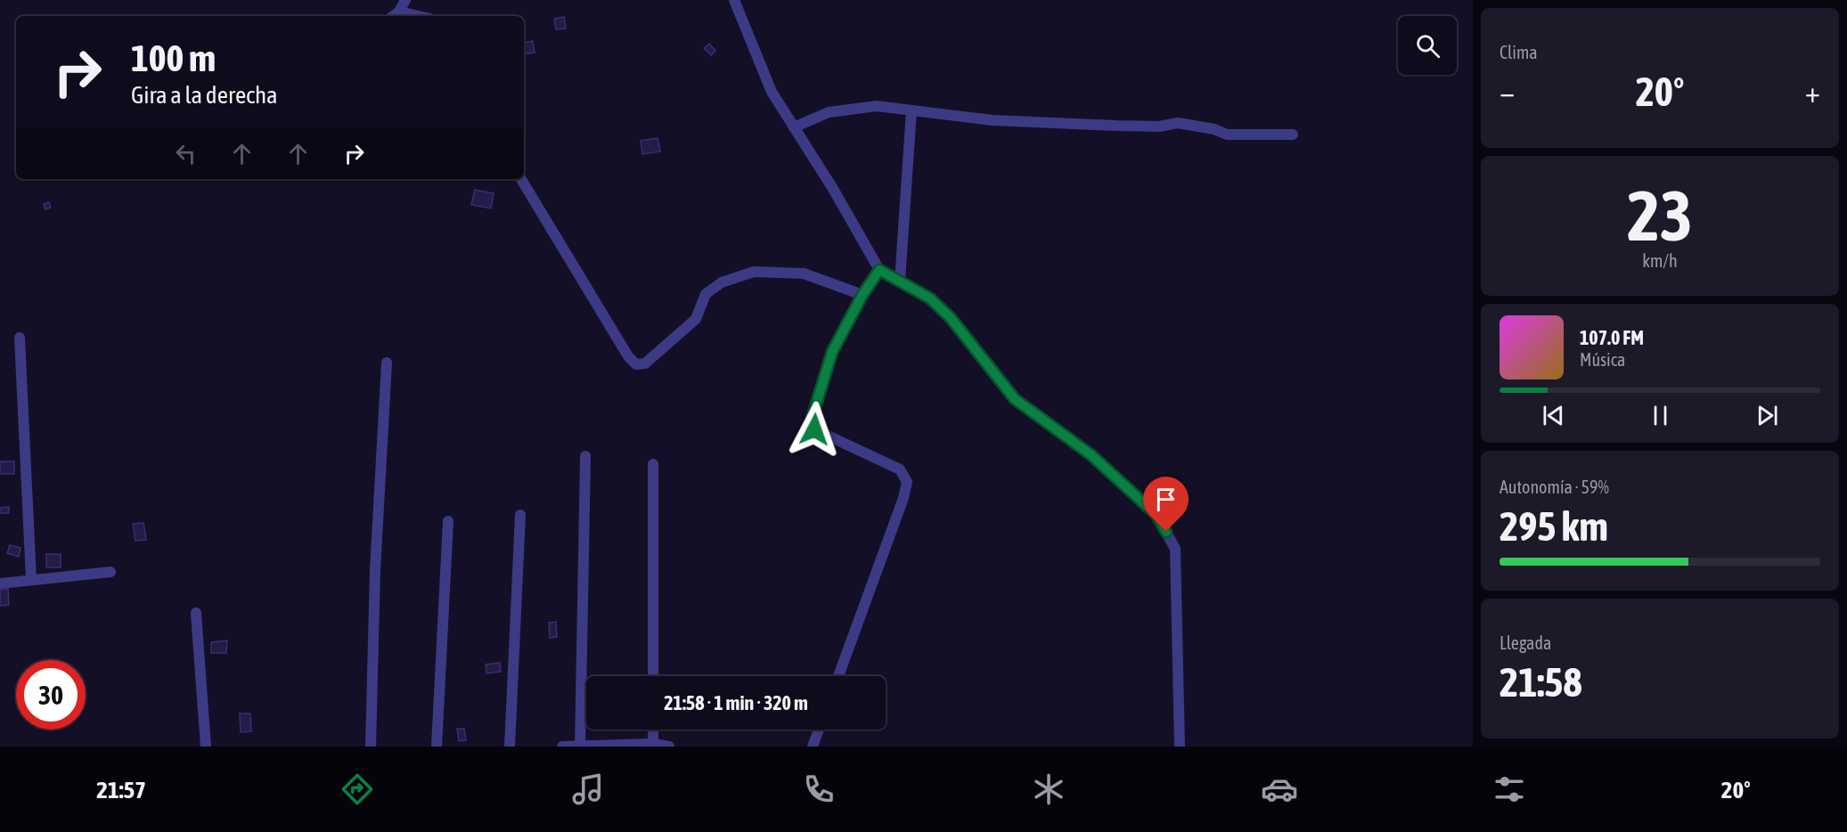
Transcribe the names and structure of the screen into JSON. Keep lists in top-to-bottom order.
{
  "page": {
    "tile": [
      "Clima",
      ["23", "km/h"],
      ["Autonomía · 59%", "295 km"],
      ["Llegada", "21:58"]
    ],
    "turn": ["100 m", "Gira a la derecha"],
    "heat": ["−", "20°", "+"],
    "song": ["107.0 FM", "Música"],
    "limit": "30",
    "trip": "21:58 · 1 min · 320 m",
    "tabs": ["21:57", "20°"]
  }
}
